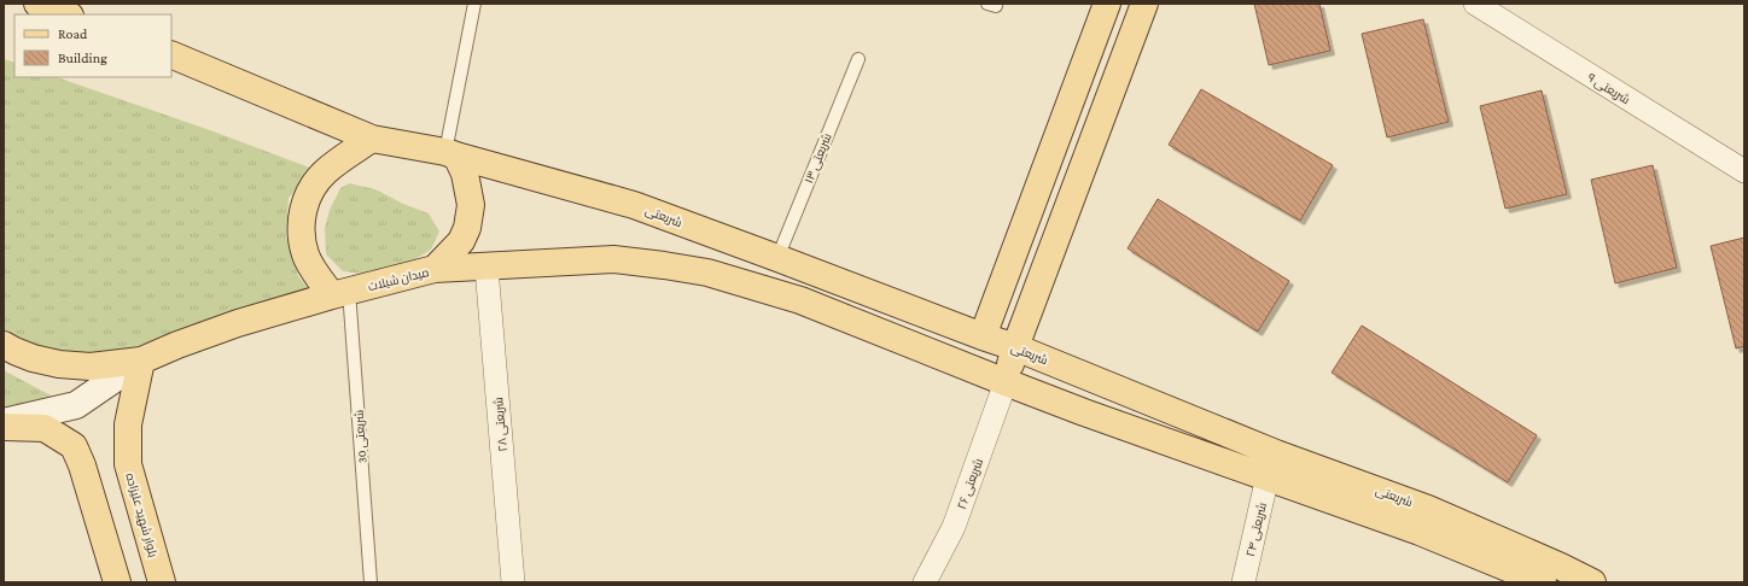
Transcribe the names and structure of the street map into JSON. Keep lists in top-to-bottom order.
{
  "streets": {
    "main road": ["شریعتی", "میدان شیلات", "بلوار شهید علیزاده"],
    "street": [
      "شریعتی ۹",
      "شریعتی ۲۸",
      "شریعتی ۲۶",
      "شریعتی ۲۴"
    ],
    "lane": ["شریعتی ۱۳", "شریعتی 30"]
  },
  "crossings": [
    ["شریعتی ۱۳", "شریعتی"],
    ["شریعتی", "میدان شیلات"],
    ["شریعتی", "شریعتی ۲۸"],
    ["شریعتی", "شریعتی 30"],
    ["شریعتی", "شریعتی ۲۶"],
    ["شریعتی", "شریعتی ۲۴"],
    ["میدان شیلات", "شریعتی 30"],
    ["میدان شیلات", "بلوار شهید علیزاده"]
  ],
  "legend": ["Road", "Building"]
}
